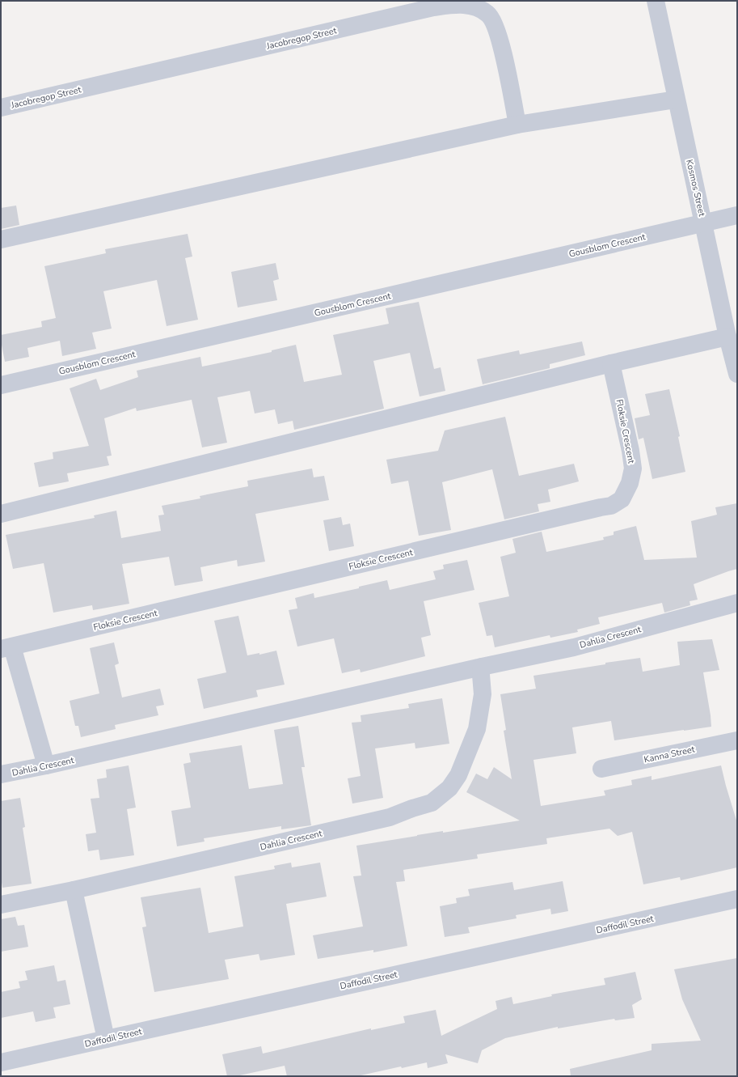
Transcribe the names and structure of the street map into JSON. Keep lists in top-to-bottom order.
{
  "streets": {
    "street": [
      "Jacobregop Street",
      "Kosmos Street",
      "Gousblom Crescent",
      "Floksie Crescent",
      "Dahlia Crescent",
      "Kanna Street",
      "Daffodil Street"
    ]
  },
  "crossings": [
    ["Kosmos Street", "Gousblom Crescent"]
  ]
}
